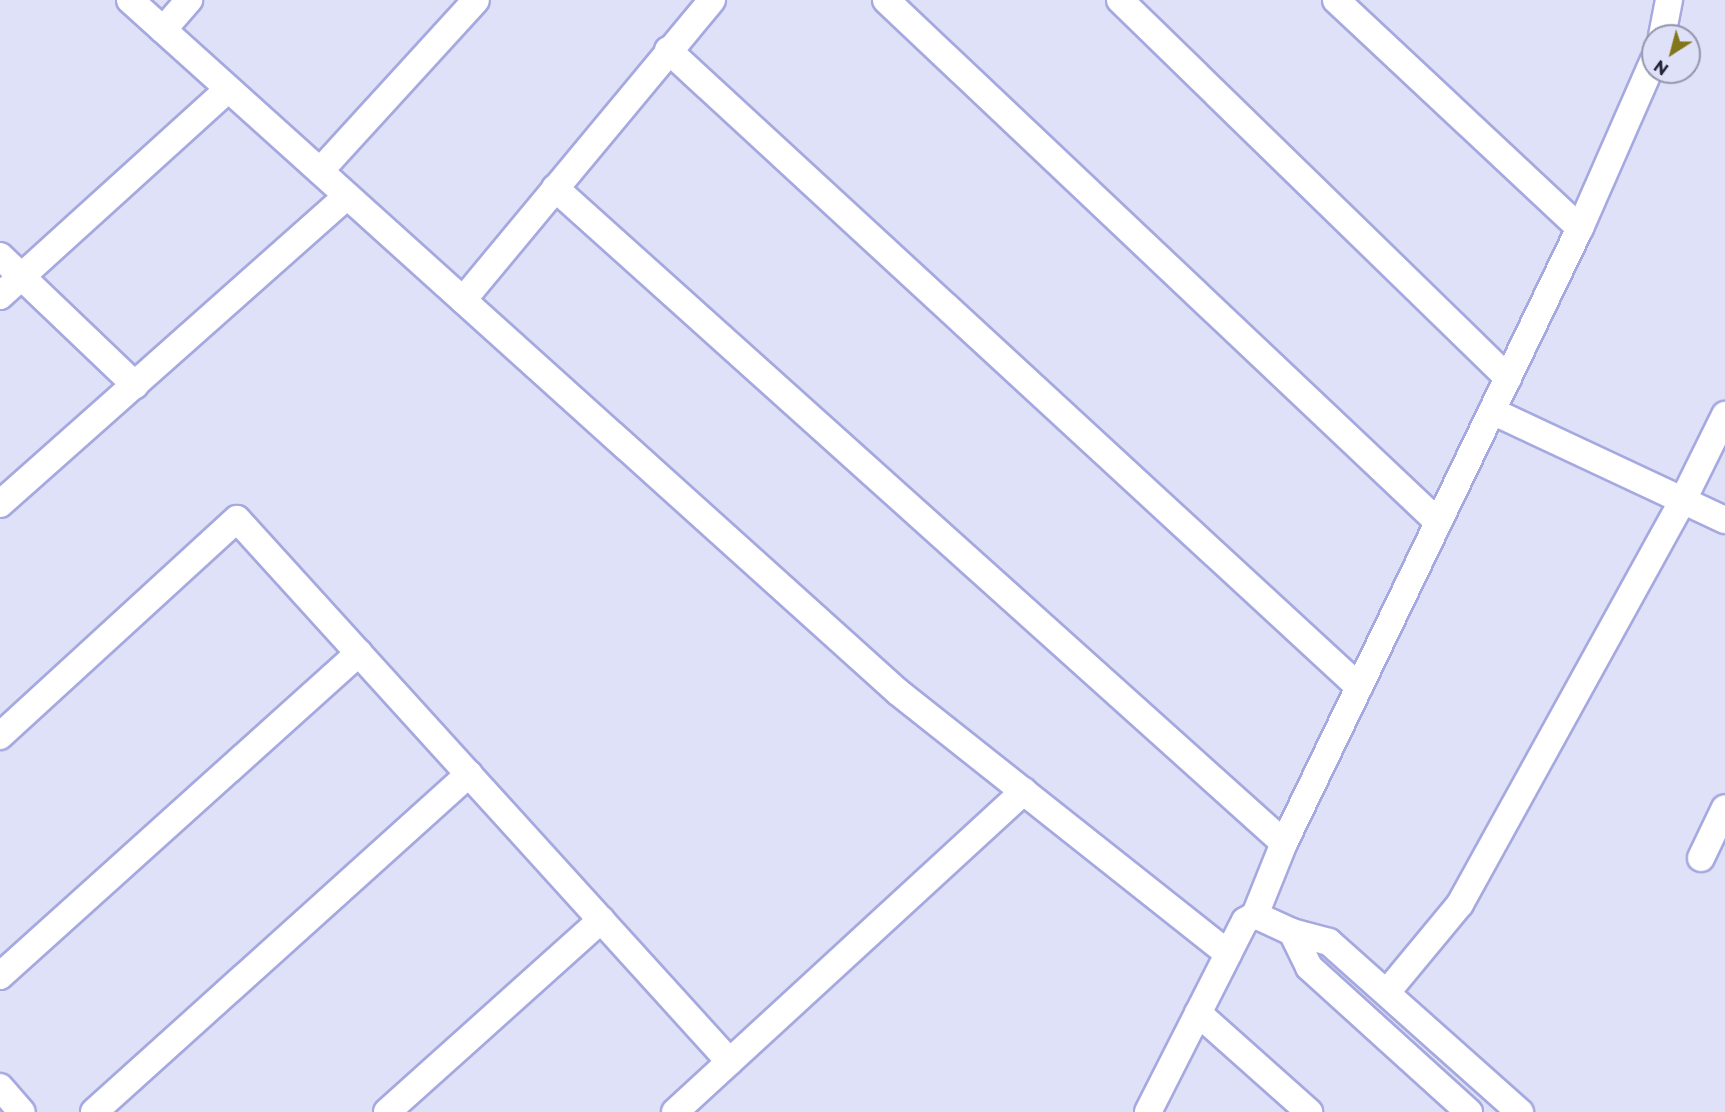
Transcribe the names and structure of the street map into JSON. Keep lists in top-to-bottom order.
{
  "north": "bottom left"
}
